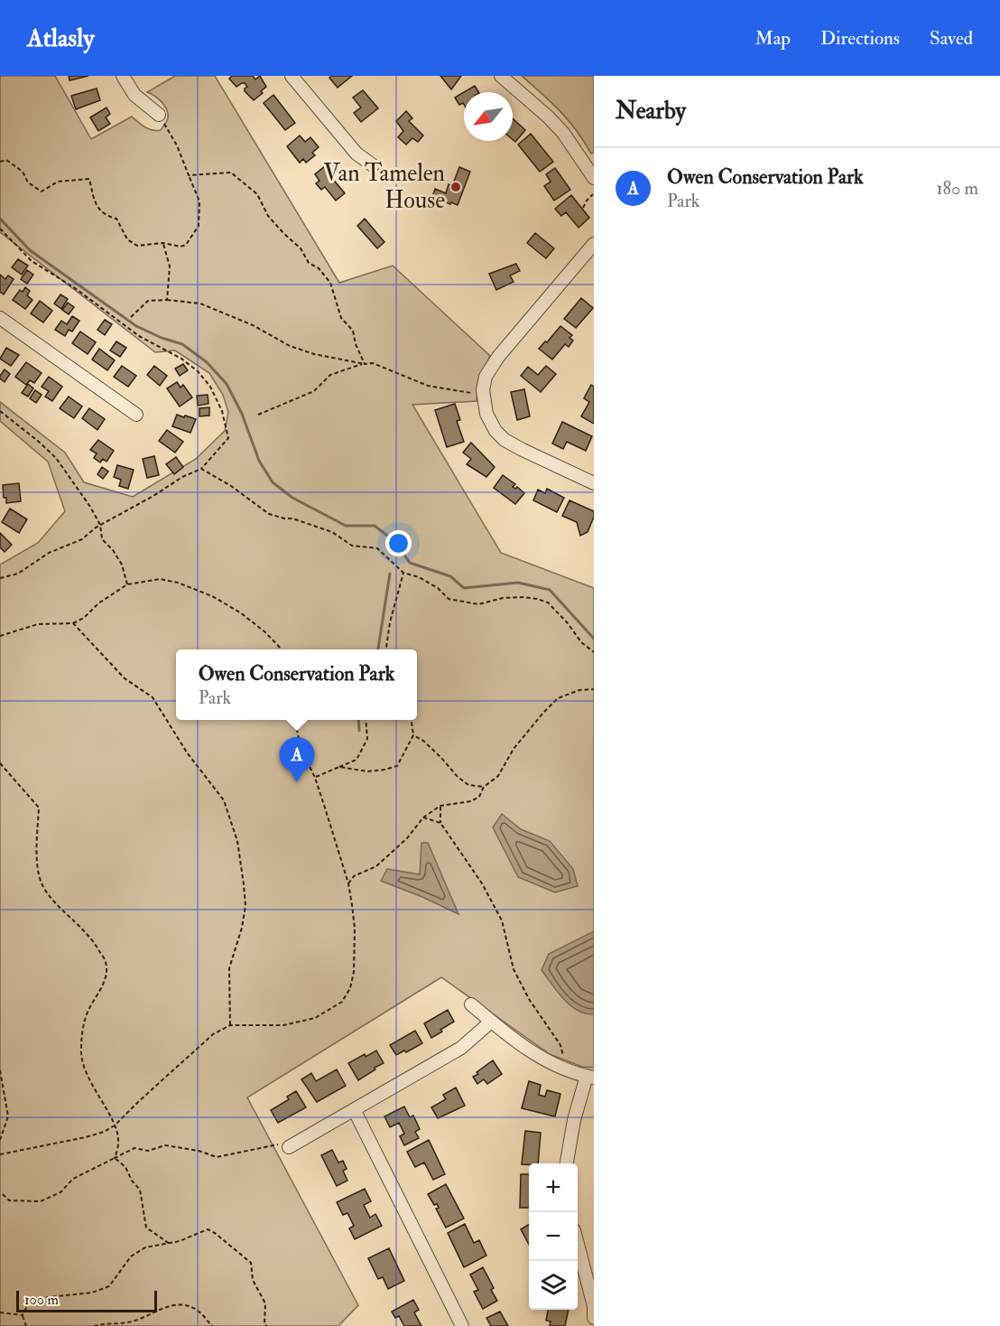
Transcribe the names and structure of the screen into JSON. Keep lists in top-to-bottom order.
{
  "places": ["Van Tamelen House"],
  "scale_bar": "100 m",
  "north": "bottom left",
  "page": {
    "header": "Atlasly",
    "nav": ["Map", "Directions", "Saved"],
    "heading": "Nearby",
    "list": [
      {
        "mark": "A",
        "name": "Owen Conservation Park",
        "note": "Park",
        "value": "180 m"
      }
    ],
    "popup": ["Owen Conservation Park", "Park"],
    "pins": "A",
    "map_buttons": ["+", "−"],
    "scale": "100 m"
  }
}
